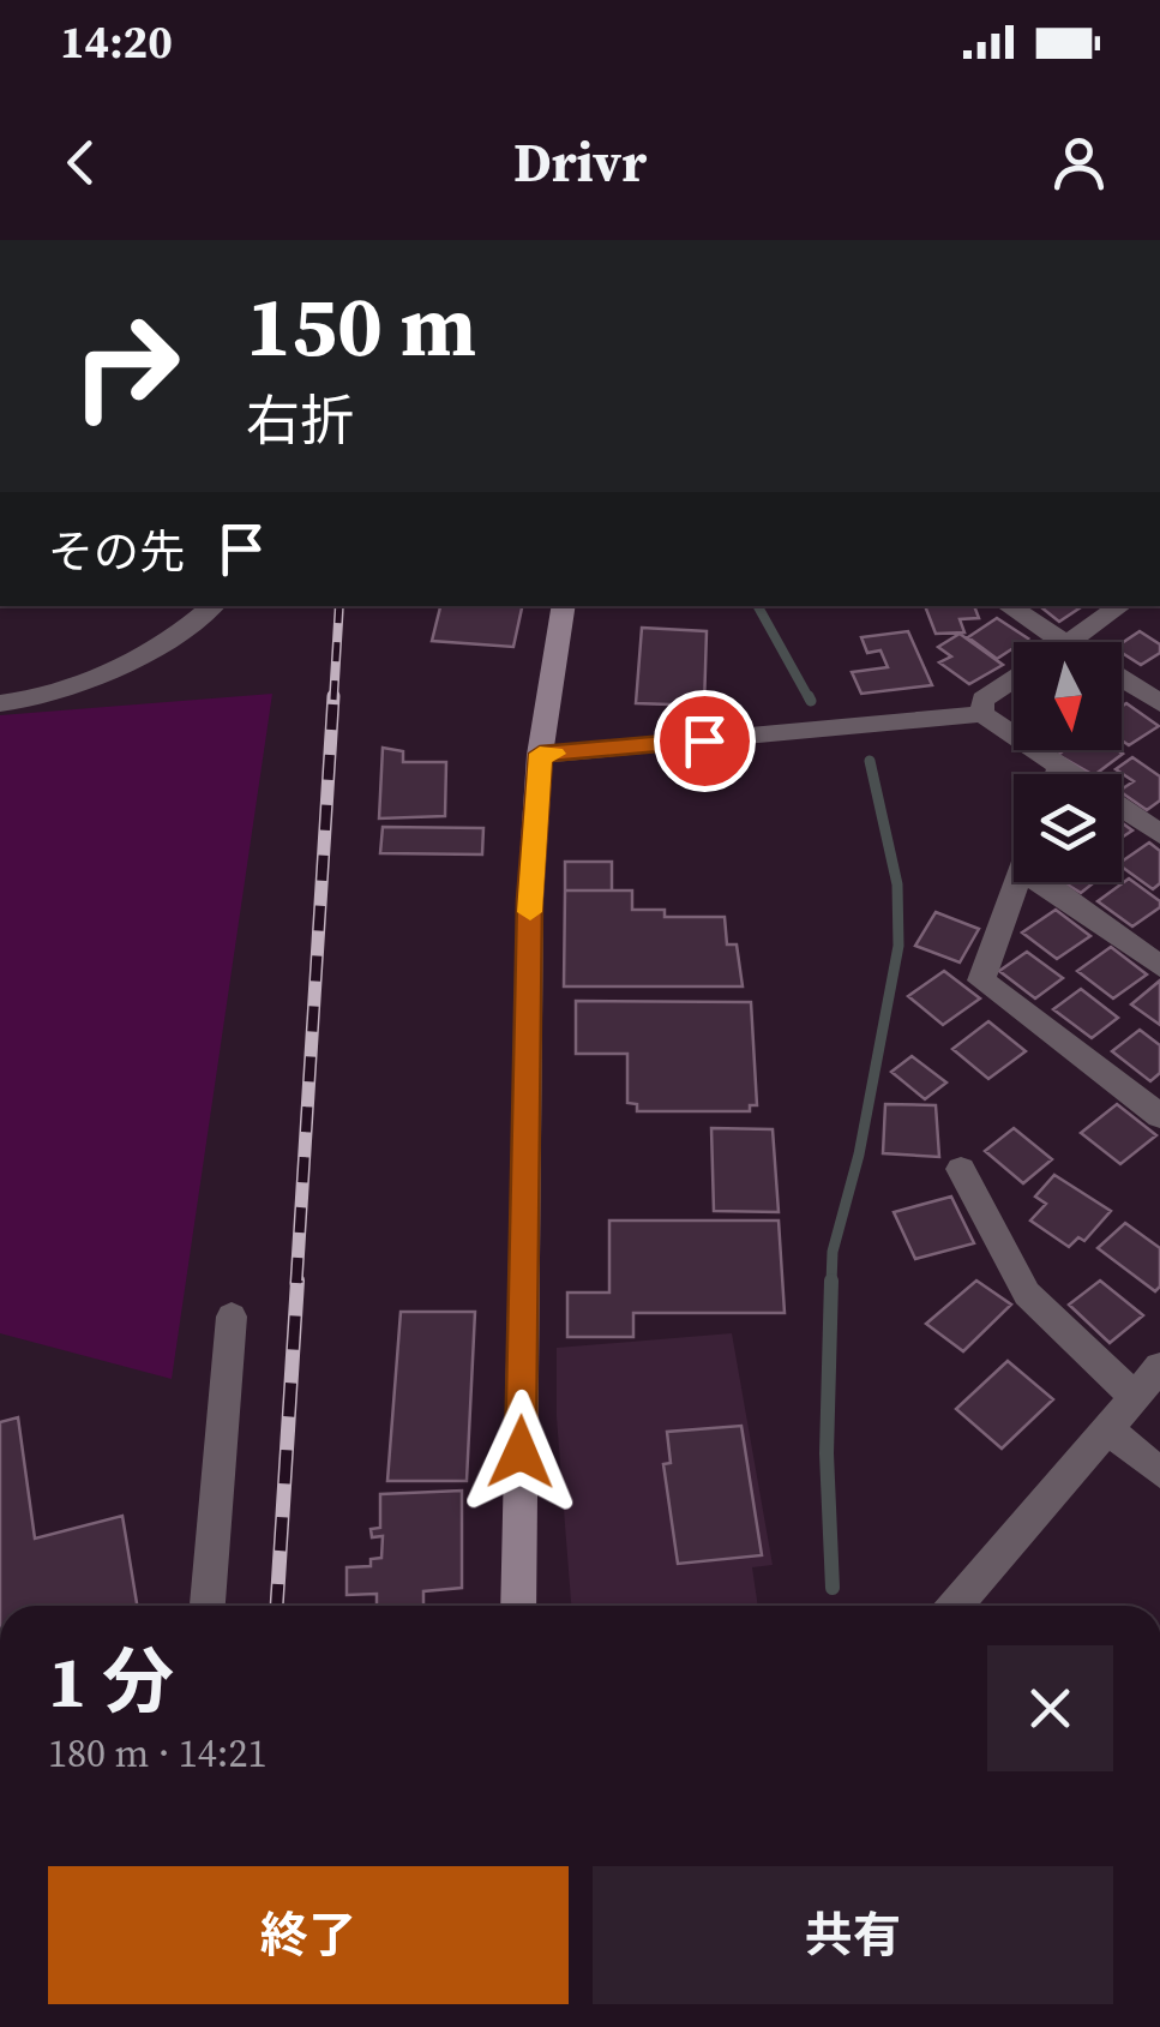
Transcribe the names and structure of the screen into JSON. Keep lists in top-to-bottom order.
{
  "north": "bottom",
  "page": {
    "status": "14:20",
    "header": "Drivr",
    "turn": ["150 m", "右折"],
    "then": "その先",
    "heading": ["1 分", "180 m · 14:21"],
    "buttons": ["終了", "共有"]
  }
}
